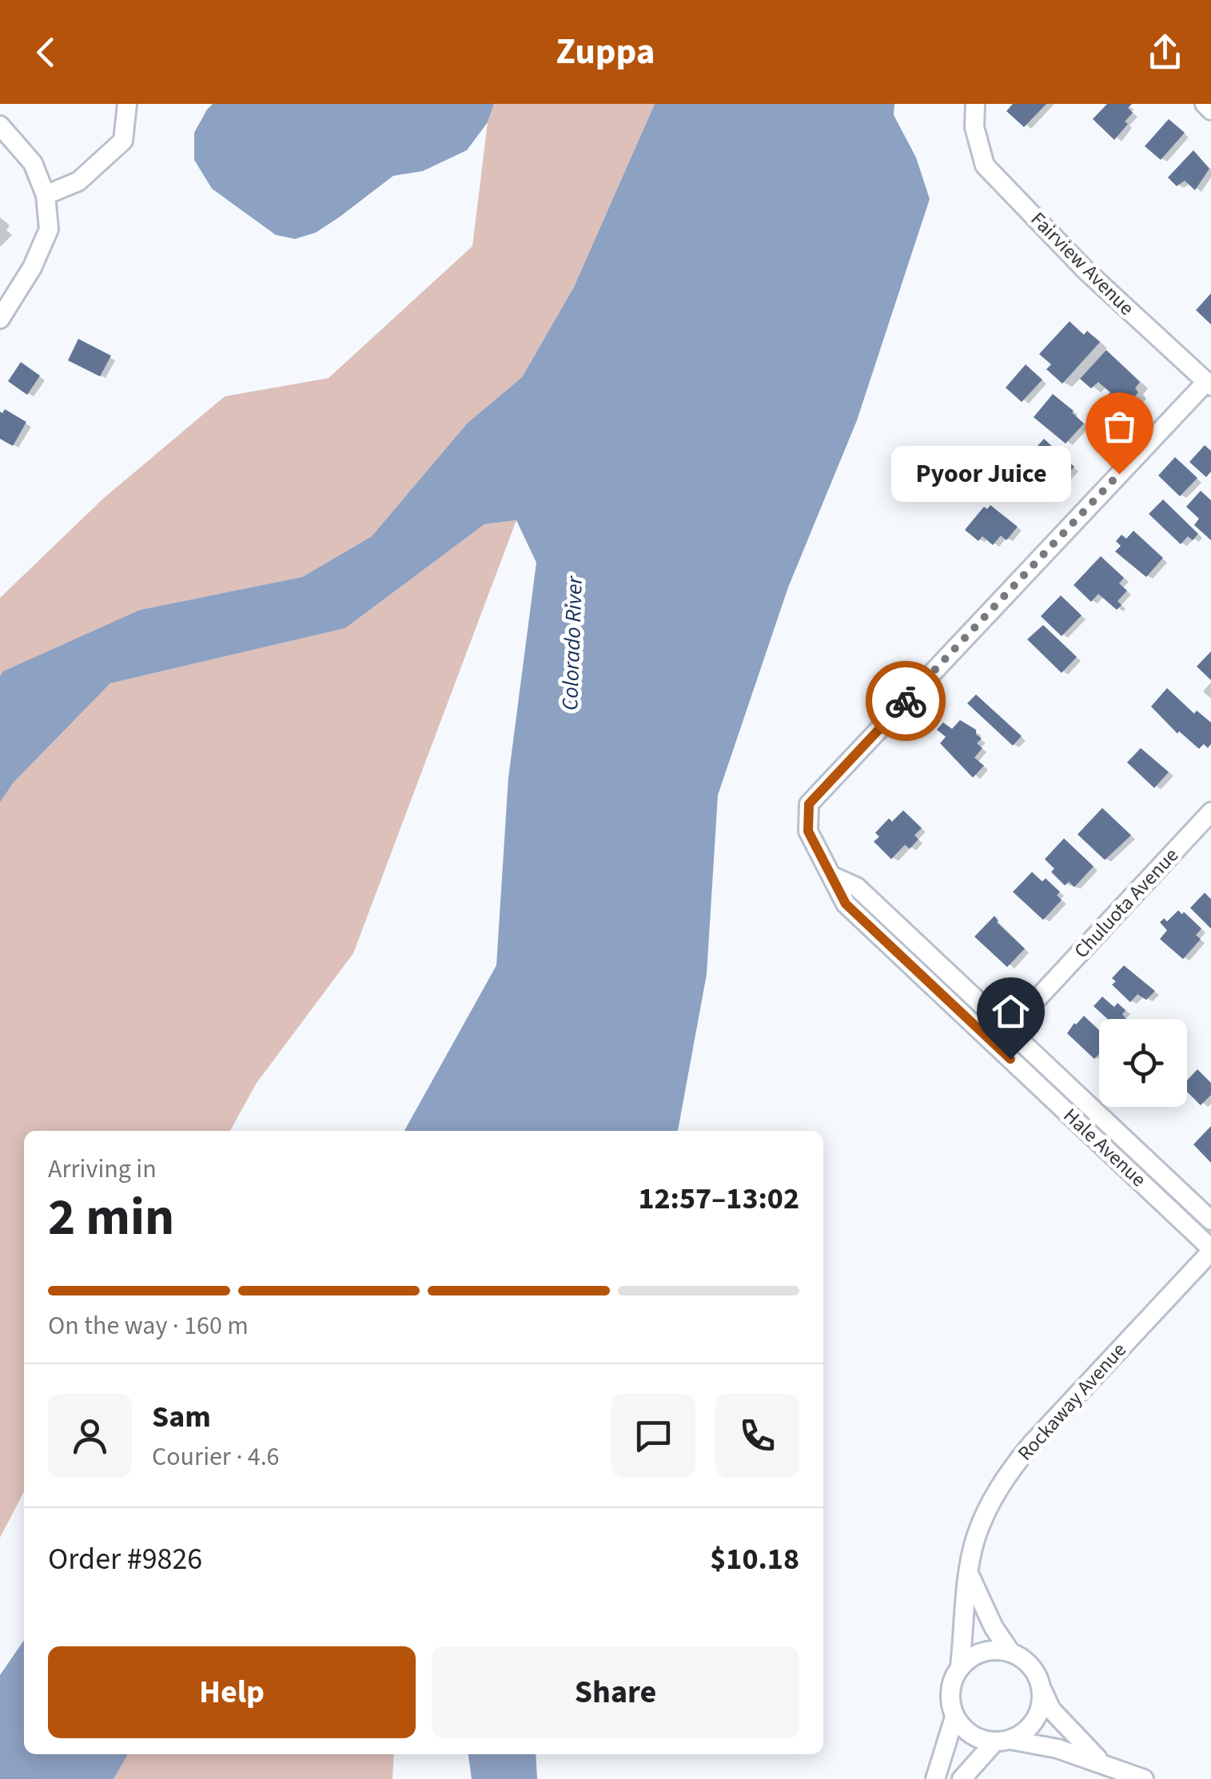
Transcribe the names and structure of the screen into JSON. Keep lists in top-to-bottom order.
{
  "streets": {
    "street": [
      "Fairview Avenue",
      "Chuluota Avenue",
      "Hale Avenue",
      "Rockaway Avenue"
    ]
  },
  "crossings": [
    ["Fairview Avenue", "Hale Avenue"],
    ["Chuluota Avenue", "Hale Avenue"],
    ["Hale Avenue", "Rockaway Avenue"]
  ],
  "water": ["Colorado River"],
  "places": ["Pyoor Juice"],
  "page": {
    "header": "Zuppa",
    "bubble": "Pyoor Juice",
    "heading": ["2 min", "Arriving in", "12:57–13:02"],
    "panel": [
      "Sam",
      "Courier · 4.6",
      "Order #9826",
      "$10.18"
    ],
    "bar": "On the way · 160 m",
    "buttons": ["Help", "Share"]
  }
}
